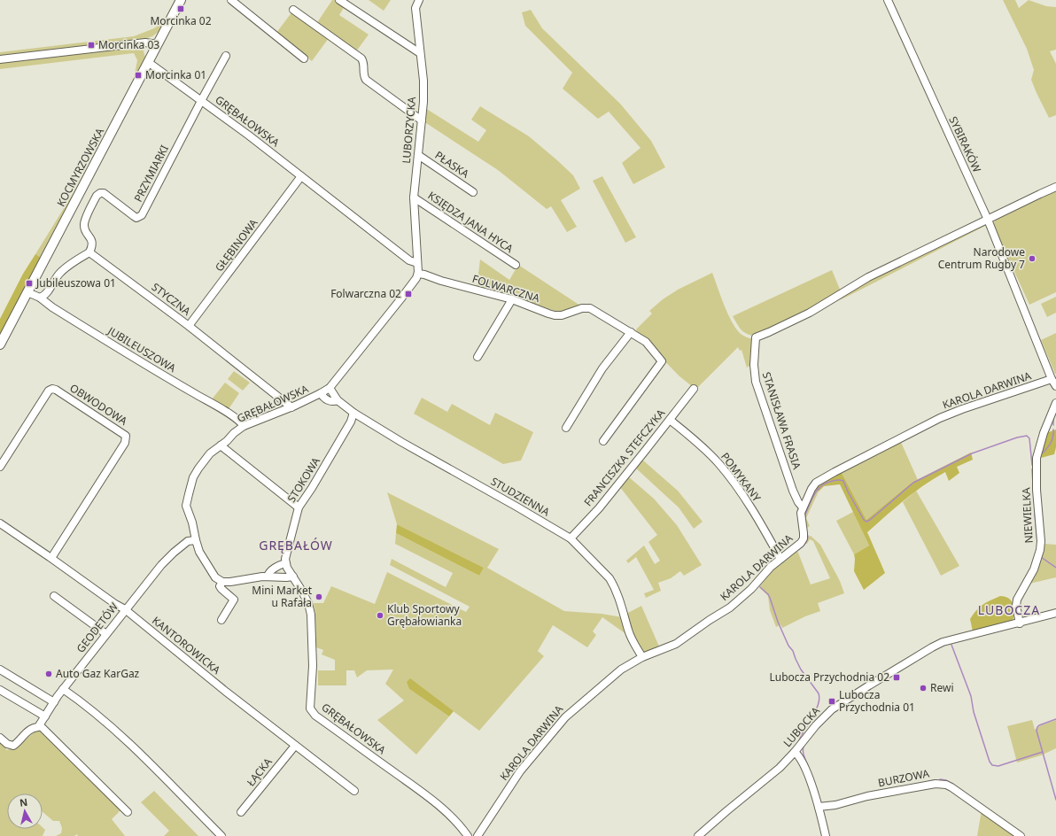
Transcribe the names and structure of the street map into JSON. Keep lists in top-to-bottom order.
{
  "streets": {
    "main road": ["KOCMYRZOWSKA"],
    "street": [
      "GRĘBAŁOWSKA",
      "LUBORZYCKA",
      "SYBIRAKÓW",
      "PŁASKA",
      "PRZYMIARKI",
      "KSIĘDZA JANA HYCA",
      "GŁĘBINOWA",
      "FOLWARCZNA",
      "STYCZNA",
      "JUBILEUSZOWA",
      "KAROLA DARWINA",
      "OBWODOWA",
      "STANISŁAWA FRASIA",
      "FRANCISZKA STEFCZYKA",
      "POMYKANY",
      "STOKOWA",
      "STUDZIENNA",
      "NIEWIELKA",
      "GEODETÓW",
      "KANTOROWICKA",
      "LUBOCKA",
      "ŁĄCKA",
      "BURZOWA"
    ]
  },
  "crossings": [
    ["GRĘBAŁOWSKA", "LUBORZYCKA"],
    ["GRĘBAŁOWSKA", "KOCMYRZOWSKA"],
    ["GRĘBAŁOWSKA", "PRZYMIARKI"],
    ["GRĘBAŁOWSKA", "GŁĘBINOWA"],
    ["GRĘBAŁOWSKA", "FOLWARCZNA"],
    ["GRĘBAŁOWSKA", "STYCZNA"],
    ["GRĘBAŁOWSKA", "JUBILEUSZOWA"],
    ["GRĘBAŁOWSKA", "STOKOWA"],
    ["GRĘBAŁOWSKA", "STUDZIENNA"],
    ["GRĘBAŁOWSKA", "GEODETÓW"],
    ["LUBORZYCKA", "PŁASKA"],
    ["LUBORZYCKA", "KSIĘDZA JANA HYCA"],
    ["SYBIRAKÓW", "KAROLA DARWINA"],
    ["SYBIRAKÓW", "STANISŁAWA FRASIA"],
    ["KOCMYRZOWSKA", "JUBILEUSZOWA"],
    ["PRZYMIARKI", "STYCZNA"],
    ["GŁĘBINOWA", "STYCZNA"],
    ["KAROLA DARWINA", "STANISŁAWA FRASIA"],
    ["KAROLA DARWINA", "POMYKANY"],
    ["KAROLA DARWINA", "STUDZIENNA"],
    ["OBWODOWA", "KANTOROWICKA"],
    ["FRANCISZKA STEFCZYKA", "POMYKANY"],
    ["FRANCISZKA STEFCZYKA", "STUDZIENNA"],
    ["STOKOWA", "STUDZIENNA"],
    ["STOKOWA", "GEODETÓW"],
    ["NIEWIELKA", "LUBOCKA"],
    ["GEODETÓW", "KANTOROWICKA"],
    ["KANTOROWICKA", "ŁĄCKA"]
  ],
  "districts": ["GRĘBAŁÓW", "LUBOCZA"],
  "places": {
    "transit": [
      "Morcinka 02",
      "Morcinka 03",
      "Morcinka 01",
      "Jubileuszowa 01",
      "Folwarczna 02",
      "Lubocza Przychodnia 02",
      "Lubocza Przychodnia 01"
    ],
    "other": [
      "Narodowe Centrum Rugby 7",
      "Mini Market u Rafała",
      "Klub Sportowy Grębałowianka",
      "Auto Gaz KarGaz",
      "Rewi"
    ]
  },
  "north": "top"
}
